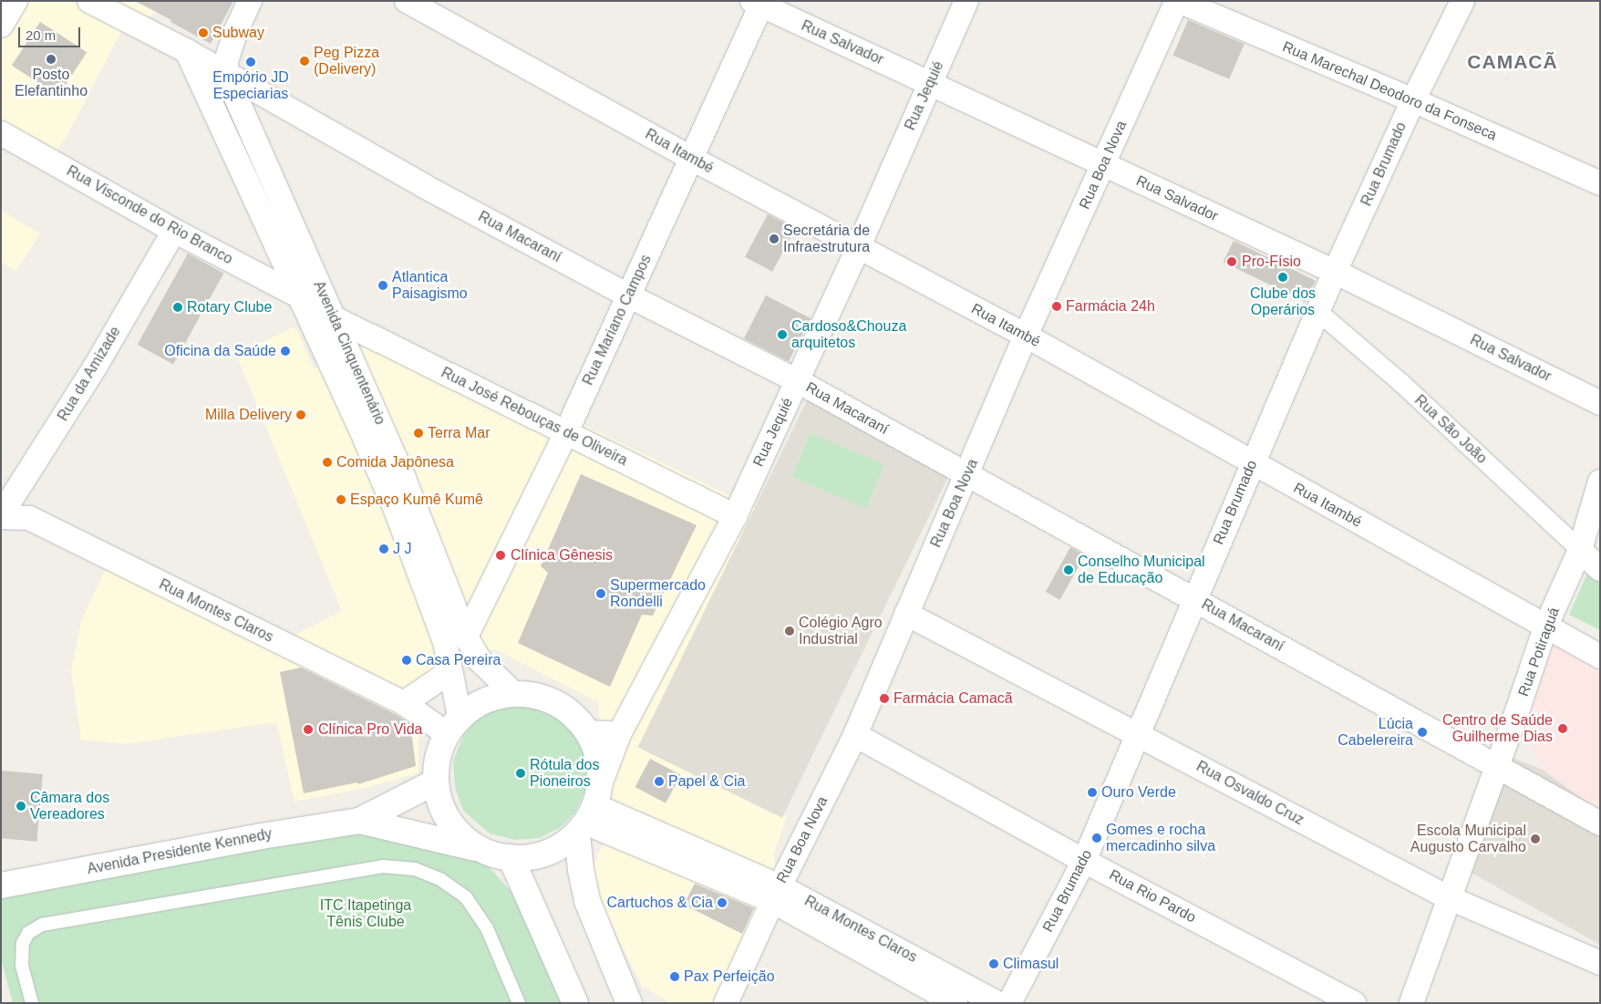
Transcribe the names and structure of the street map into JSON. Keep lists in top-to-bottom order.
{
  "streets": {
    "main road": ["Avenida Presidente Kennedy"],
    "street": [
      "Rua Salvador",
      "Rua Marechal Deodoro da Fonseca",
      "Rua Jequié",
      "Rua Itambé",
      "Rua Brumado",
      "Rua Boa Nova",
      "Rua Visconde do Rio Branco",
      "Rua Macaraní",
      "Rua Mariano Campos",
      "Avenida Cinquentenário",
      "Rua da Amizade",
      "Rua José Rebouças de Oliveira",
      "Rua São João",
      "Rua Montes Claros",
      "Rua Potiraguá",
      "Rua Osvaldo Cruz",
      "Rua Rio Pardo"
    ]
  },
  "crossings": [
    ["Rua Salvador", "Rua Jequié"],
    ["Rua Salvador", "Rua Brumado"],
    ["Rua Salvador", "Rua Boa Nova"],
    ["Rua Salvador", "Rua Mariano Campos"],
    ["Rua Marechal Deodoro da Fonseca", "Rua Brumado"],
    ["Rua Marechal Deodoro da Fonseca", "Rua Boa Nova"],
    ["Rua Jequié", "Rua Itambé"],
    ["Rua Jequié", "Rua Macaraní"],
    ["Rua Jequié", "Avenida Cinquentenário"],
    ["Rua Jequié", "Rua José Rebouças de Oliveira"],
    ["Rua Jequié", "Rua Montes Claros"],
    ["Rua Jequié", "Avenida Presidente Kennedy"],
    ["Rua Itambé", "Rua Brumado"],
    ["Rua Itambé", "Rua Boa Nova"],
    ["Rua Itambé", "Rua Mariano Campos"],
    ["Rua Itambé", "Rua Potiraguá"],
    ["Rua Brumado", "Rua Macaraní"],
    ["Rua Brumado", "Rua São João"],
    ["Rua Brumado", "Rua Osvaldo Cruz"],
    ["Rua Brumado", "Rua Rio Pardo"],
    ["Rua Boa Nova", "Rua Macaraní"],
    ["Rua Boa Nova", "Rua Montes Claros"],
    ["Rua Boa Nova", "Rua Osvaldo Cruz"],
    ["Rua Boa Nova", "Rua Rio Pardo"],
    ["Rua Visconde do Rio Branco", "Avenida Cinquentenário"],
    ["Rua Visconde do Rio Branco", "Rua da Amizade"],
    ["Rua Macaraní", "Rua Mariano Campos"],
    ["Rua Macaraní", "Avenida Cinquentenário"],
    ["Rua Macaraní", "Rua Potiraguá"],
    ["Rua Mariano Campos", "Avenida Cinquentenário"],
    ["Rua Mariano Campos", "Rua José Rebouças de Oliveira"],
    ["Avenida Cinquentenário", "Rua José Rebouças de Oliveira"],
    ["Avenida Cinquentenário", "Rua Montes Claros"],
    ["Avenida Cinquentenário", "Avenida Presidente Kennedy"],
    ["Rua da Amizade", "Rua Montes Claros"],
    ["Rua São João", "Rua Potiraguá"],
    ["Rua Montes Claros", "Avenida Presidente Kennedy"],
    ["Rua Potiraguá", "Rua Osvaldo Cruz"]
  ],
  "districts": ["CAMACÃ"],
  "parks": ["ITC Itapetinga Tênis Clube"],
  "places": [
    "Subway",
    "Posto Elefantinho",
    "Peg Pizza (Delivery)",
    "Empório JD Especiarias",
    "Secretária de Infraestrutura",
    "Pro-Físio",
    "Clube dos Operários",
    "Atlantica Paisagismo",
    "Farmácia 24h",
    "Rotary Clube",
    "Cardoso&Chouza arquitetos",
    "Oficina da Saúde",
    "Milla Delivery",
    "Terra Mar",
    "Comida Japônesa",
    "Espaço Kumê Kumê",
    "J J",
    "Clínica Gênesis",
    "Conselho Municipal de Educação",
    "Supermercado Rondelli",
    "Colégio Agro Industrial",
    "Casa Pereira",
    "Farmácia Camacã",
    "Centro de Saúde Guilherme Dias",
    "Clínica Pro Vida",
    "Lúcia Cabelereira",
    "Rótula dos Pioneiros",
    "Papel & Cia",
    "Ouro Verde",
    "Câmara dos Vereadores",
    "Gomes e rocha mercadinho silva",
    "Escola Municipal Augusto Carvalho",
    "Cartuchos & Cia",
    "Climasul",
    "Pax Perfeição"
  ],
  "scale_bar": "20 m"
}
